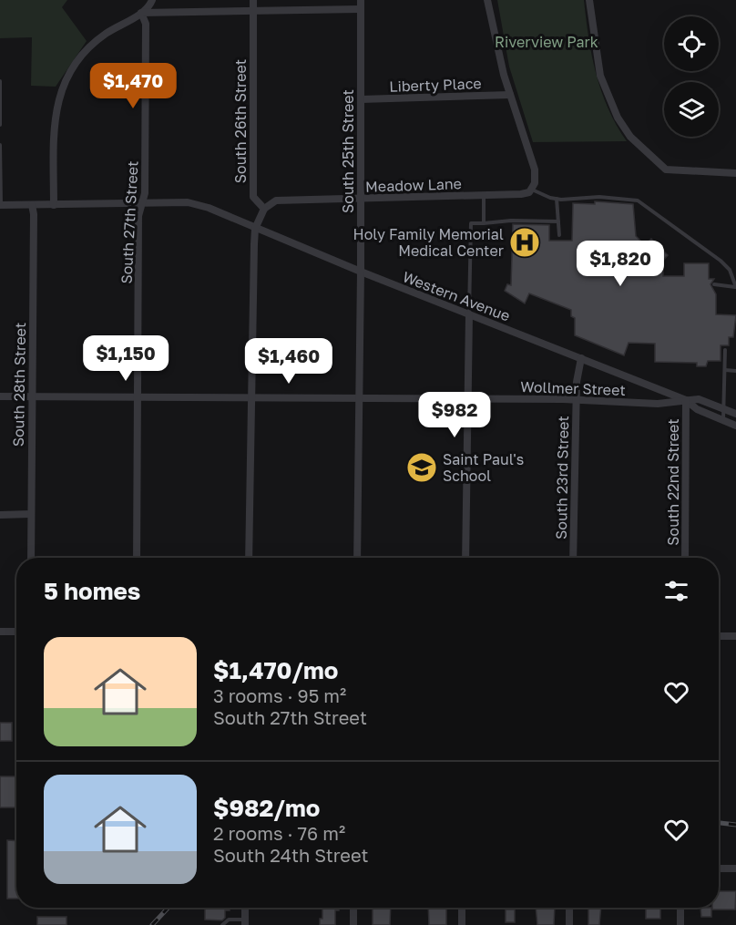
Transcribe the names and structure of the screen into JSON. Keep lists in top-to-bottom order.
{
  "streets": {
    "street": [
      "Liberty Place",
      "South 26th Street",
      "South 25th Street",
      "Meadow Lane",
      "South 27th Street",
      "Western Avenue",
      "South 28th Street",
      "Wollmer Street",
      "South 23rd Street",
      "South 22nd Street"
    ]
  },
  "crossings": [
    ["Liberty Place", "South 25th Street"],
    ["South 26th Street", "Meadow Lane"],
    ["South 25th Street", "Meadow Lane"],
    ["South 25th Street", "Western Avenue"],
    ["South 25th Street", "Wollmer Street"],
    ["South 27th Street", "Western Avenue"],
    ["South 27th Street", "Wollmer Street"],
    ["Western Avenue", "Wollmer Street"],
    ["Western Avenue", "South 23rd Street"],
    ["Western Avenue", "South 22nd Street"],
    ["South 28th Street", "Wollmer Street"],
    ["Wollmer Street", "South 23rd Street"],
    ["Wollmer Street", "South 22nd Street"]
  ],
  "parks": ["Riverview Park"],
  "places": {
    "hospital": ["Holy Family Memorial Medical Center"],
    "school or university": ["Saint Paul's School"]
  },
  "page": {
    "price": [
      "$1,470",
      "$1,820",
      "$1,150",
      "$1,460",
      "$982"
    ],
    "heading": "5 homes",
    "list": [
      {
        "name": "$1,470/mo",
        "note": "3 rooms · 95 m² · South 27th Street"
      },
      {
        "name": "$982/mo",
        "note": "2 rooms · 76 m² · South 24th Street"
      }
    ]
  }
}
